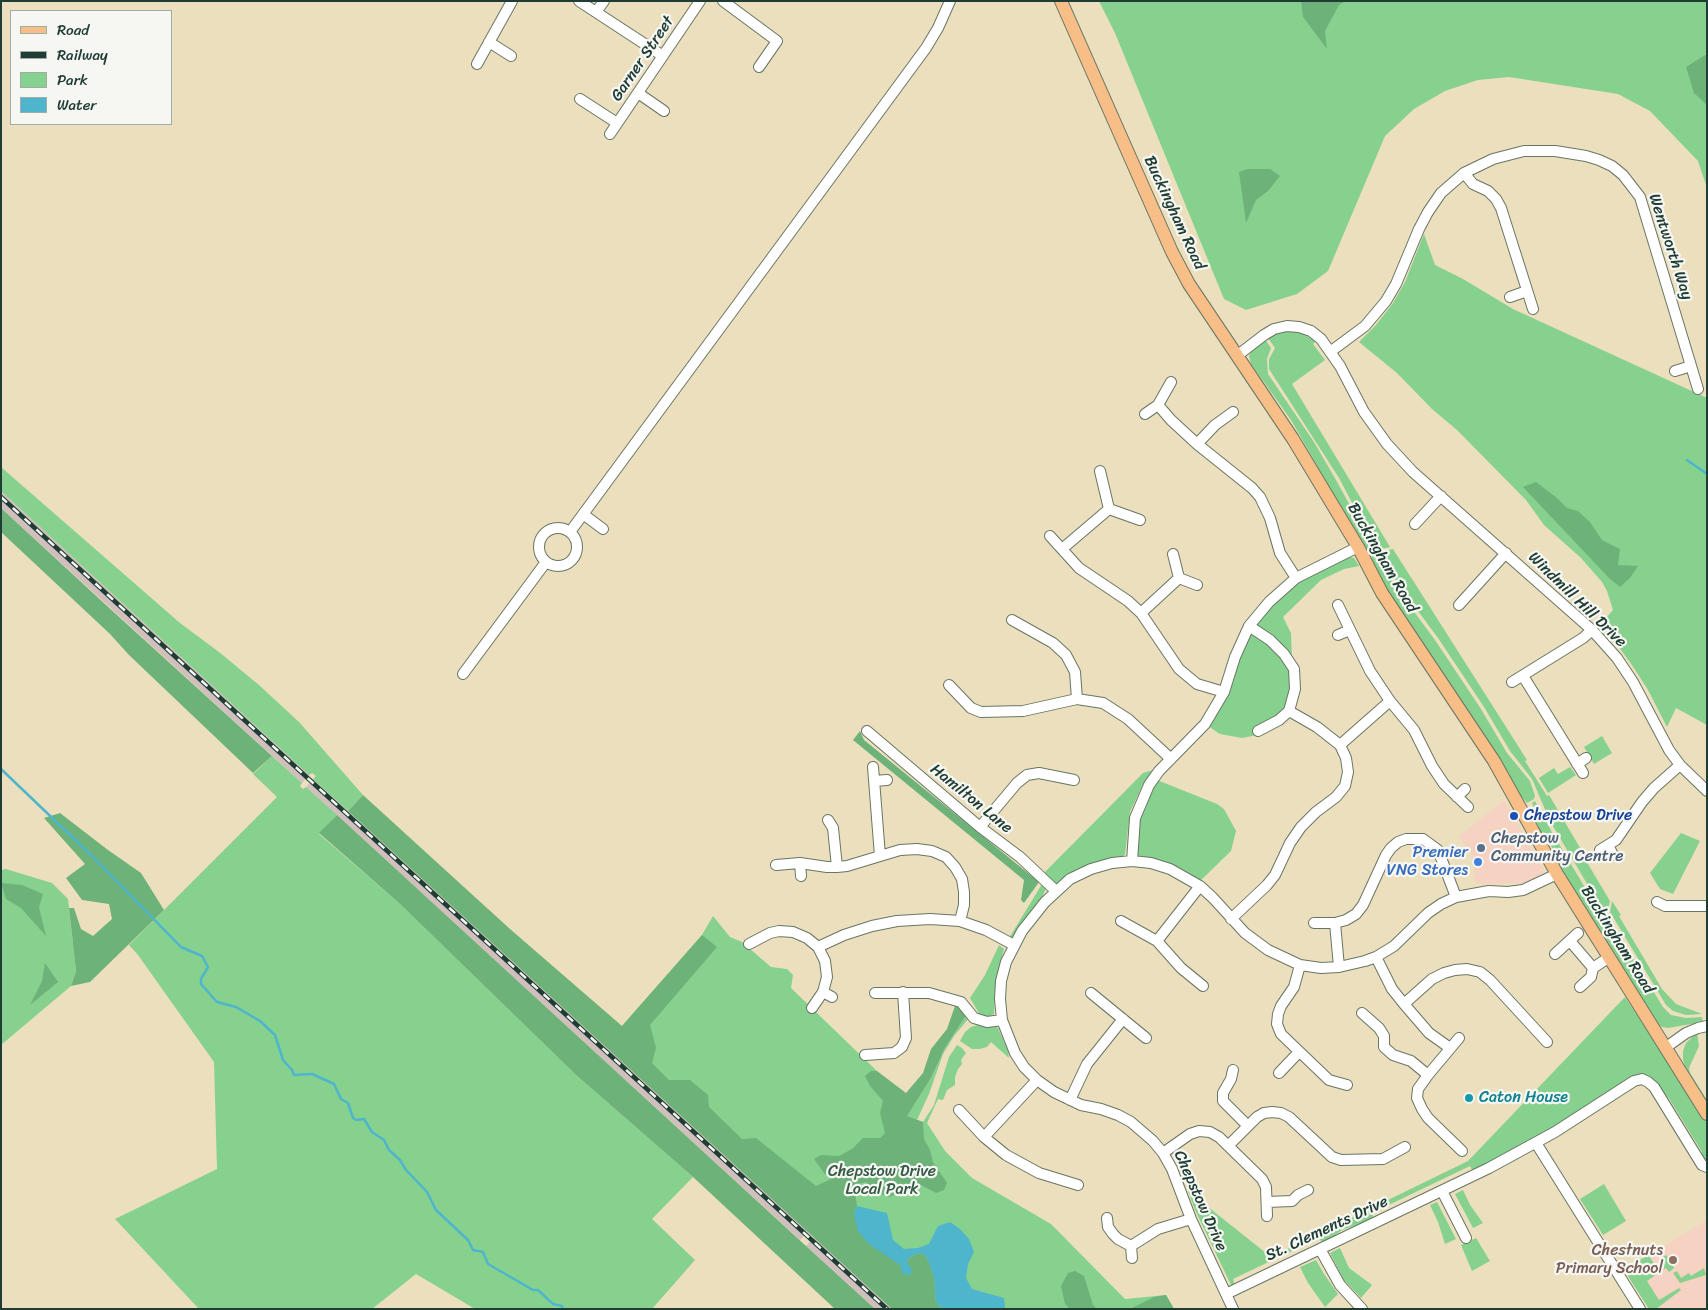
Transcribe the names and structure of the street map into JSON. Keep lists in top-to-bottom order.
{
  "streets": {
    "main road": ["Buckingham Road"],
    "street": [
      "Garner Street",
      "Wentworth Way",
      "Windmill Hill Drive",
      "Hamilton Lane",
      "Chepstow Drive",
      "St. Clements Drive"
    ]
  },
  "crossings": [
    ["Buckingham Road", "Windmill Hill Drive"],
    ["Buckingham Road", "Chepstow Drive"],
    ["Wentworth Way", "Windmill Hill Drive"],
    ["Hamilton Lane", "Chepstow Drive"],
    ["Chepstow Drive", "St. Clements Drive"]
  ],
  "parks": ["Chepstow Drive Local Park"],
  "places": [
    "Chepstow Drive",
    "Chepstow Community Centre",
    "Premier VNG Stores",
    "Caton House",
    "Chestnuts Primary School"
  ],
  "legend": [
    "Road",
    "Railway",
    "Park",
    "Water"
  ]
}
